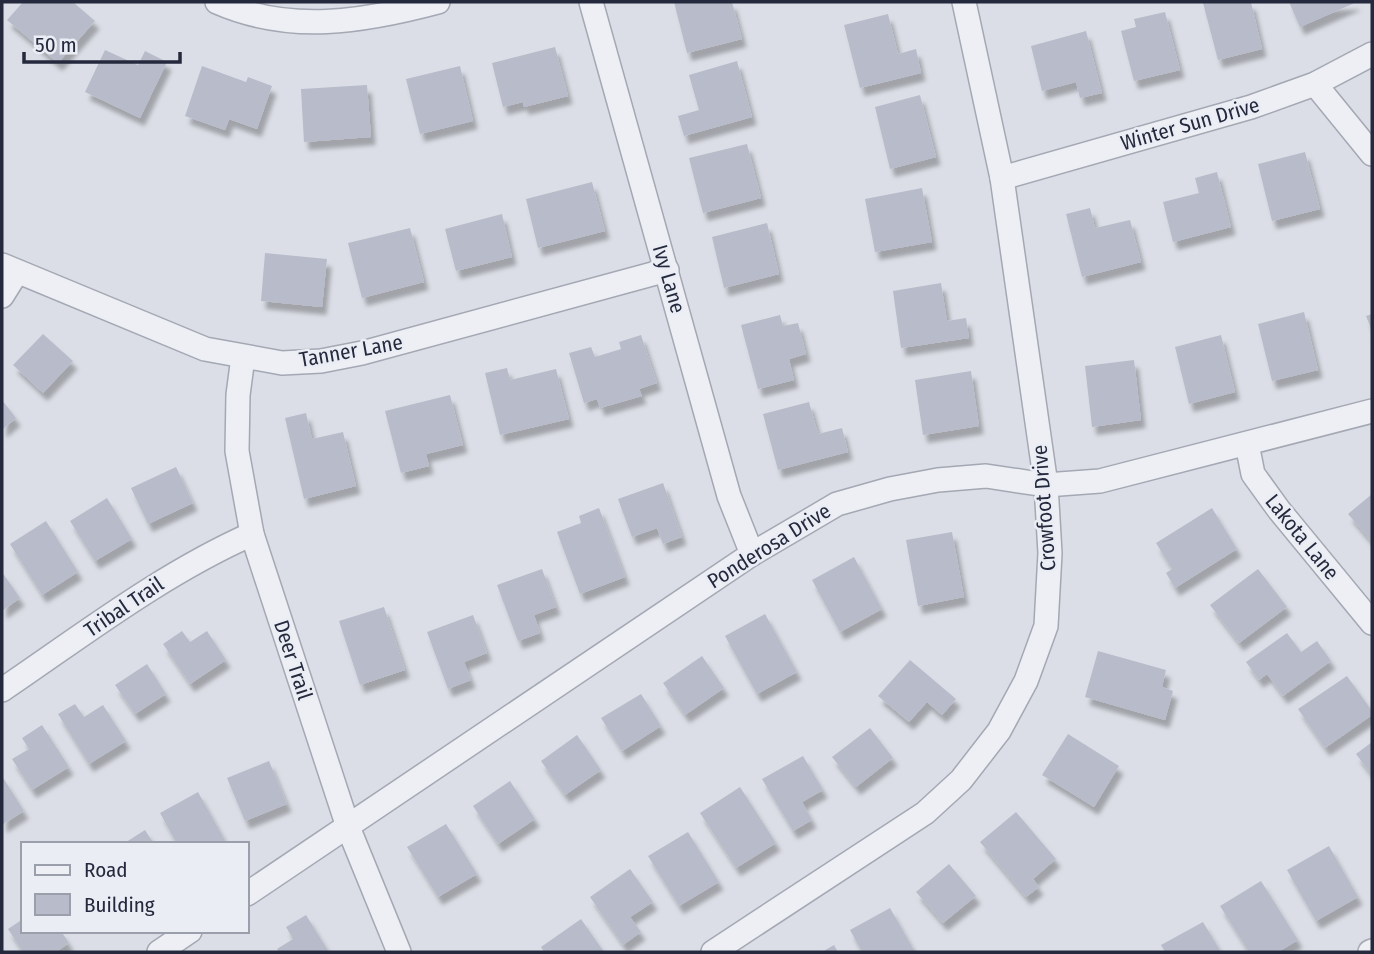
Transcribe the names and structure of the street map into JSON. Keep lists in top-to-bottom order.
{
  "streets": {
    "street": [
      "Winter Sun Drive",
      "Ivy Lane",
      "Tanner Lane",
      "Crowfoot Drive",
      "Lakota Lane",
      "Ponderosa Drive",
      "Tribal Trail",
      "Deer Trail"
    ]
  },
  "crossings": [
    ["Winter Sun Drive", "Crowfoot Drive"],
    ["Ivy Lane", "Tanner Lane"],
    ["Ivy Lane", "Ponderosa Drive"],
    ["Tanner Lane", "Deer Trail"],
    ["Crowfoot Drive", "Ponderosa Drive"],
    ["Lakota Lane", "Ponderosa Drive"],
    ["Ponderosa Drive", "Deer Trail"],
    ["Tribal Trail", "Deer Trail"]
  ],
  "legend": ["Road", "Building"],
  "scale_bar": "50 m"
}
